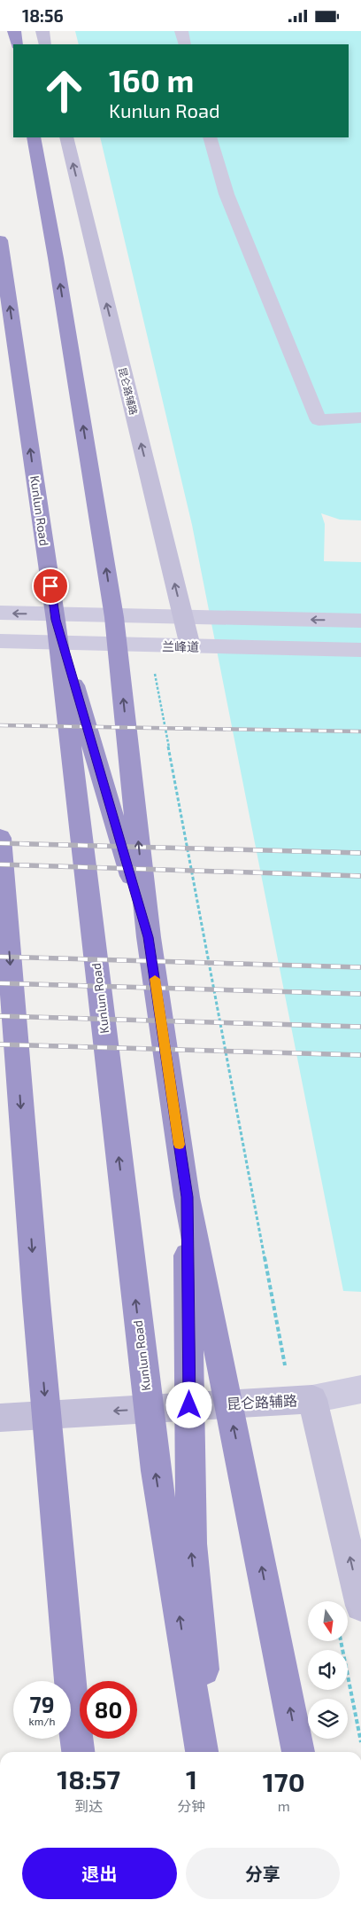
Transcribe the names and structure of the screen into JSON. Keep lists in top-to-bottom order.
{
  "streets": {
    "highway": ["Kunlun Road"],
    "main road": ["昆仑路辅路"],
    "street": ["兰峰道"]
  },
  "crossings": [
    ["昆仑路辅路", "兰峰道"]
  ],
  "one_way": ["昆仑路辅路"],
  "north": "bottom",
  "page": {
    "status": "18:56",
    "turn": ["160 m", "Kunlun Road"],
    "speed": "79 km/h",
    "limit": "80",
    "eta": [
      "18:57",
      "到达",
      "1",
      "分钟",
      "170",
      "m"
    ],
    "buttons": ["退出", "分享"]
  }
}
